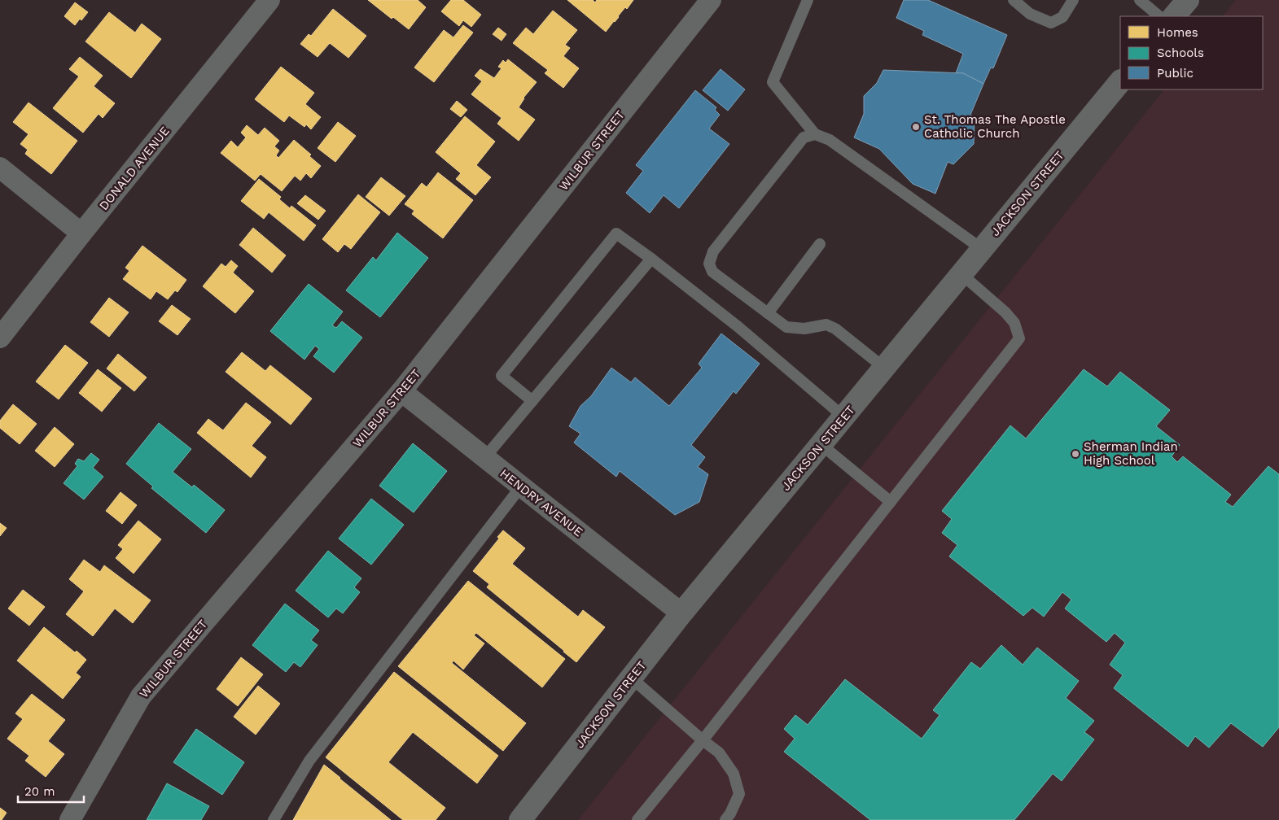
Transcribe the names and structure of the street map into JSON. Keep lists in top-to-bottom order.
{
  "streets": {
    "street": [
      "WILBUR STREET",
      "DONALD AVENUE",
      "JACKSON STREET",
      "HENDRY AVENUE"
    ]
  },
  "crossings": [
    ["WILBUR STREET", "HENDRY AVENUE"],
    ["JACKSON STREET", "HENDRY AVENUE"]
  ],
  "places": ["St. Thomas The Apostle Catholic Church", "Sherman Indian High School"],
  "legend": ["Homes", "Schools", "Public"],
  "scale_bar": "20 m"
}
